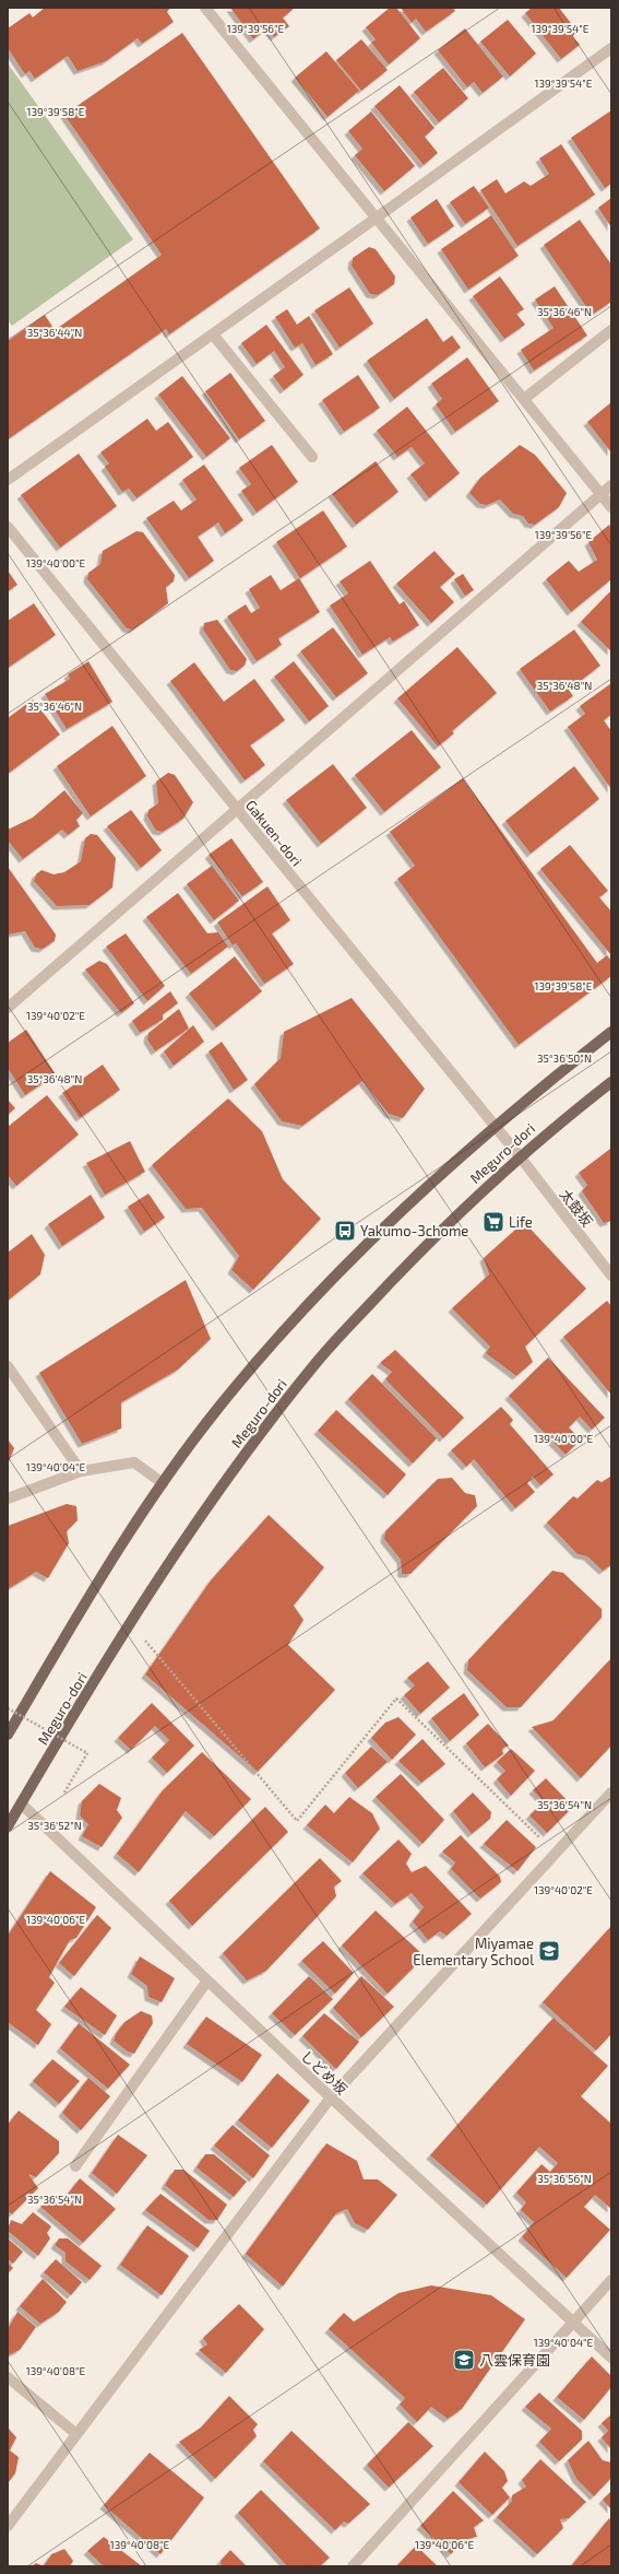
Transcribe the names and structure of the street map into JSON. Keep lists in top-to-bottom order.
{
  "streets": {
    "main road": ["Meguro-dori"],
    "street": ["Gakuen-dori", "太鼓坂", "しどめ坂"]
  },
  "crossings": [
    ["Gakuen-dori", "Meguro-dori"],
    ["Gakuen-dori", "太鼓坂"],
    ["Meguro-dori", "太鼓坂"],
    ["Meguro-dori", "しどめ坂"]
  ],
  "places": {
    "supermarket": ["Life"],
    "bus stop": ["Yakumo-3chome"],
    "school or university": ["Miyamae Elementary School", "八雲保育園"]
  },
  "coordinates": [
    "139°39'56\"E",
    "139°39'54\"E",
    "139°39'58\"E",
    "35°36'46\"N",
    "35°36'44\"N",
    "139°40'00\"E",
    "35°36'48\"N",
    "139°40'02\"E",
    "35°36'50\"N",
    "139°40'04\"E",
    "35°36'54\"N",
    "35°36'52\"N",
    "139°40'06\"E",
    "35°36'56\"N",
    "139°40'08\"E"
  ]
}
